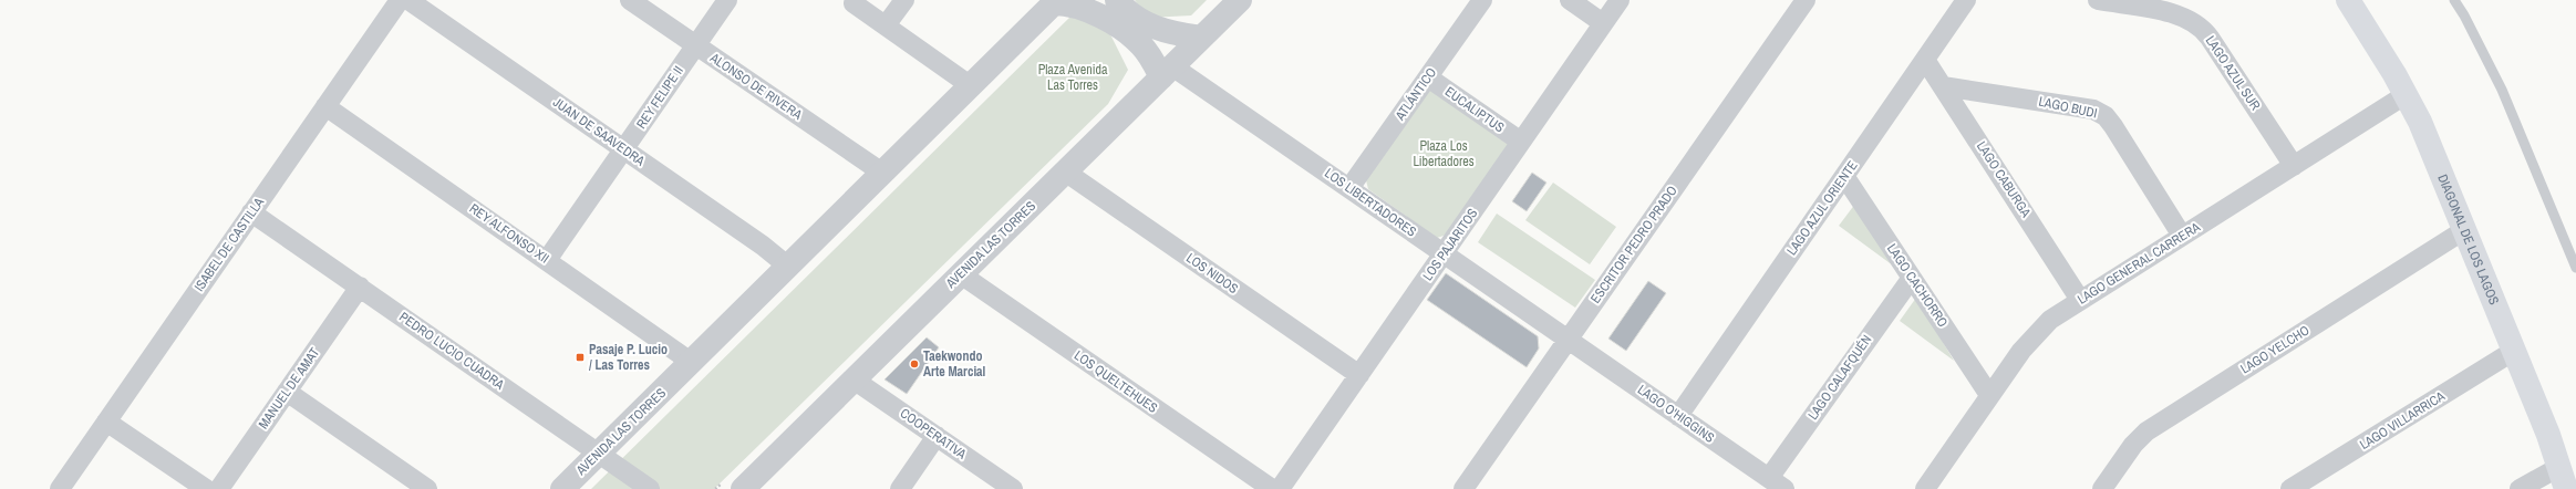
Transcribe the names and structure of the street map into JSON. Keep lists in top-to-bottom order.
{
  "streets": {
    "main road": ["DIAGONAL DE LOS LAGOS"],
    "street": [
      "LAGO AZUL SUR",
      "ALONSO DE RIVERA",
      "ATLÁNTICO",
      "REY FELIPE II",
      "LAGO BUDI",
      "EUCALIPTUS",
      "JUAN DE SAAVEDRA",
      "LAGO CABURGA",
      "LOS LIBERTADORES",
      "LAGO AZUL ORIENTE",
      "REY ALFONSO XII",
      "ISABEL DE CASTILLA",
      "AVENIDA LAS TORRES",
      "LOS PAJARITOS",
      "ESCRITOR PEDRO PRADO",
      "LAGO GENERAL CARRERA",
      "LOS NIDOS",
      "LAGO CACHORRO",
      "LAGO YELCHO",
      "PEDRO LUCIO CUADRA",
      "LAGO CALAFQUÉN",
      "LOS QUELTEHUES",
      "MANUEL DE AMAT",
      "LAGO O'HIGGINS",
      "LAGO VILLARRICA",
      "COOPERATIVA"
    ]
  },
  "crossings": [
    ["LAGO AZUL SUR", "LAGO GENERAL CARRERA"],
    ["ALONSO DE RIVERA", "REY FELIPE II"],
    ["ALONSO DE RIVERA", "AVENIDA LAS TORRES"],
    ["ATLÁNTICO", "EUCALIPTUS"],
    ["ATLÁNTICO", "LOS LIBERTADORES"],
    ["REY FELIPE II", "JUAN DE SAAVEDRA"],
    ["REY FELIPE II", "REY ALFONSO XII"],
    ["LAGO BUDI", "LAGO CABURGA"],
    ["LAGO BUDI", "LAGO GENERAL CARRERA"],
    ["EUCALIPTUS", "LOS PAJARITOS"],
    ["JUAN DE SAAVEDRA", "AVENIDA LAS TORRES"],
    ["LAGO CABURGA", "LAGO AZUL ORIENTE"],
    ["LAGO CABURGA", "LAGO GENERAL CARRERA"],
    ["LOS LIBERTADORES", "AVENIDA LAS TORRES"],
    ["LOS LIBERTADORES", "LOS PAJARITOS"],
    ["LOS LIBERTADORES", "ESCRITOR PEDRO PRADO"],
    ["LOS LIBERTADORES", "LAGO O'HIGGINS"],
    ["LAGO AZUL ORIENTE", "LAGO CACHORRO"],
    ["LAGO AZUL ORIENTE", "LAGO O'HIGGINS"],
    ["REY ALFONSO XII", "ISABEL DE CASTILLA"],
    ["REY ALFONSO XII", "AVENIDA LAS TORRES"],
    ["DIAGONAL DE LOS LAGOS", "LAGO GENERAL CARRERA"],
    ["DIAGONAL DE LOS LAGOS", "LAGO YELCHO"],
    ["DIAGONAL DE LOS LAGOS", "LAGO VILLARRICA"],
    ["ISABEL DE CASTILLA", "PEDRO LUCIO CUADRA"],
    ["AVENIDA LAS TORRES", "LOS NIDOS"],
    ["AVENIDA LAS TORRES", "PEDRO LUCIO CUADRA"],
    ["AVENIDA LAS TORRES", "LOS QUELTEHUES"],
    ["AVENIDA LAS TORRES", "COOPERATIVA"],
    ["LOS PAJARITOS", "LOS NIDOS"],
    ["ESCRITOR PEDRO PRADO", "LAGO O'HIGGINS"],
    ["LAGO GENERAL CARRERA", "LAGO CACHORRO"],
    ["LAGO CACHORRO", "LAGO CALAFQUÉN"],
    ["PEDRO LUCIO CUADRA", "MANUEL DE AMAT"],
    ["LAGO CALAFQUÉN", "LAGO O'HIGGINS"]
  ],
  "parks": ["Plaza Avenida Las Torres", "Plaza Los Libertadores"],
  "places": {
    "transit": ["Pasaje P. Lucio / Las Torres"],
    "other": ["Taekwondo Arte Marcial"]
  }
}
